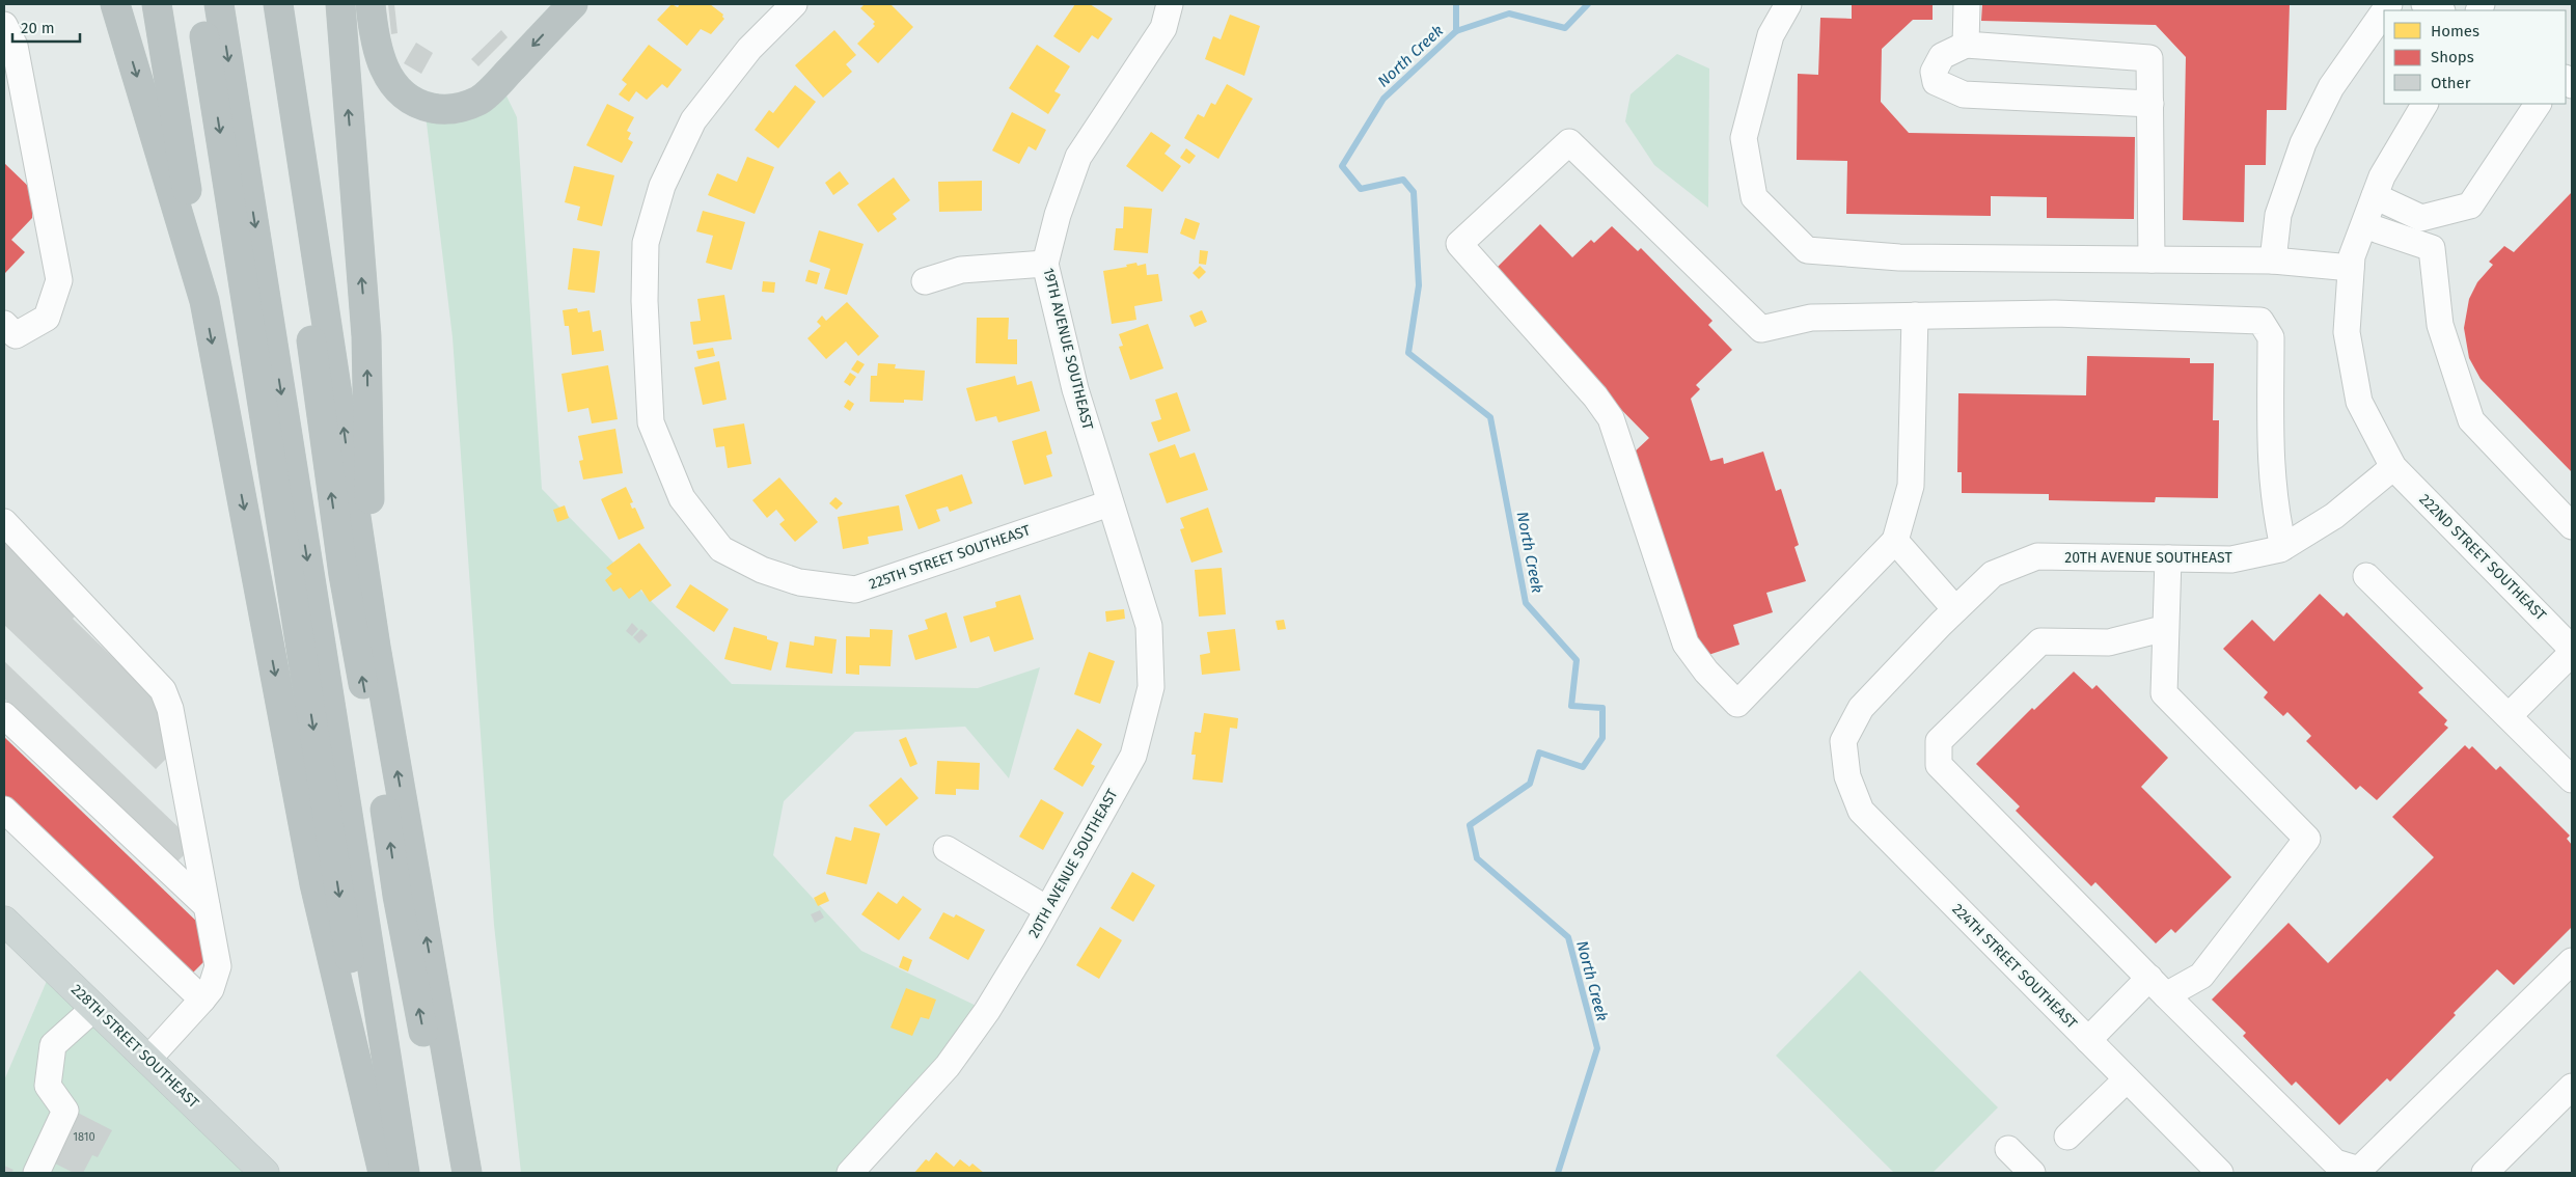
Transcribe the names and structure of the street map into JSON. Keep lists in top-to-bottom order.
{
  "streets": {
    "main road": ["228TH STREET SOUTHEAST"],
    "street": [
      "19TH AVENUE SOUTHEAST",
      "225TH STREET SOUTHEAST",
      "20TH AVENUE SOUTHEAST",
      "222ND STREET SOUTHEAST",
      "224TH STREET SOUTHEAST"
    ]
  },
  "crossings": [
    ["19TH AVENUE SOUTHEAST", "225TH STREET SOUTHEAST"],
    ["19TH AVENUE SOUTHEAST", "20TH AVENUE SOUTHEAST"],
    ["225TH STREET SOUTHEAST", "20TH AVENUE SOUTHEAST"],
    ["20TH AVENUE SOUTHEAST", "222ND STREET SOUTHEAST"],
    ["20TH AVENUE SOUTHEAST", "224TH STREET SOUTHEAST"]
  ],
  "water": ["North Creek"],
  "house_numbers": ["1810"],
  "legend": ["Homes", "Shops", "Other"],
  "scale_bar": "20 m"
}
